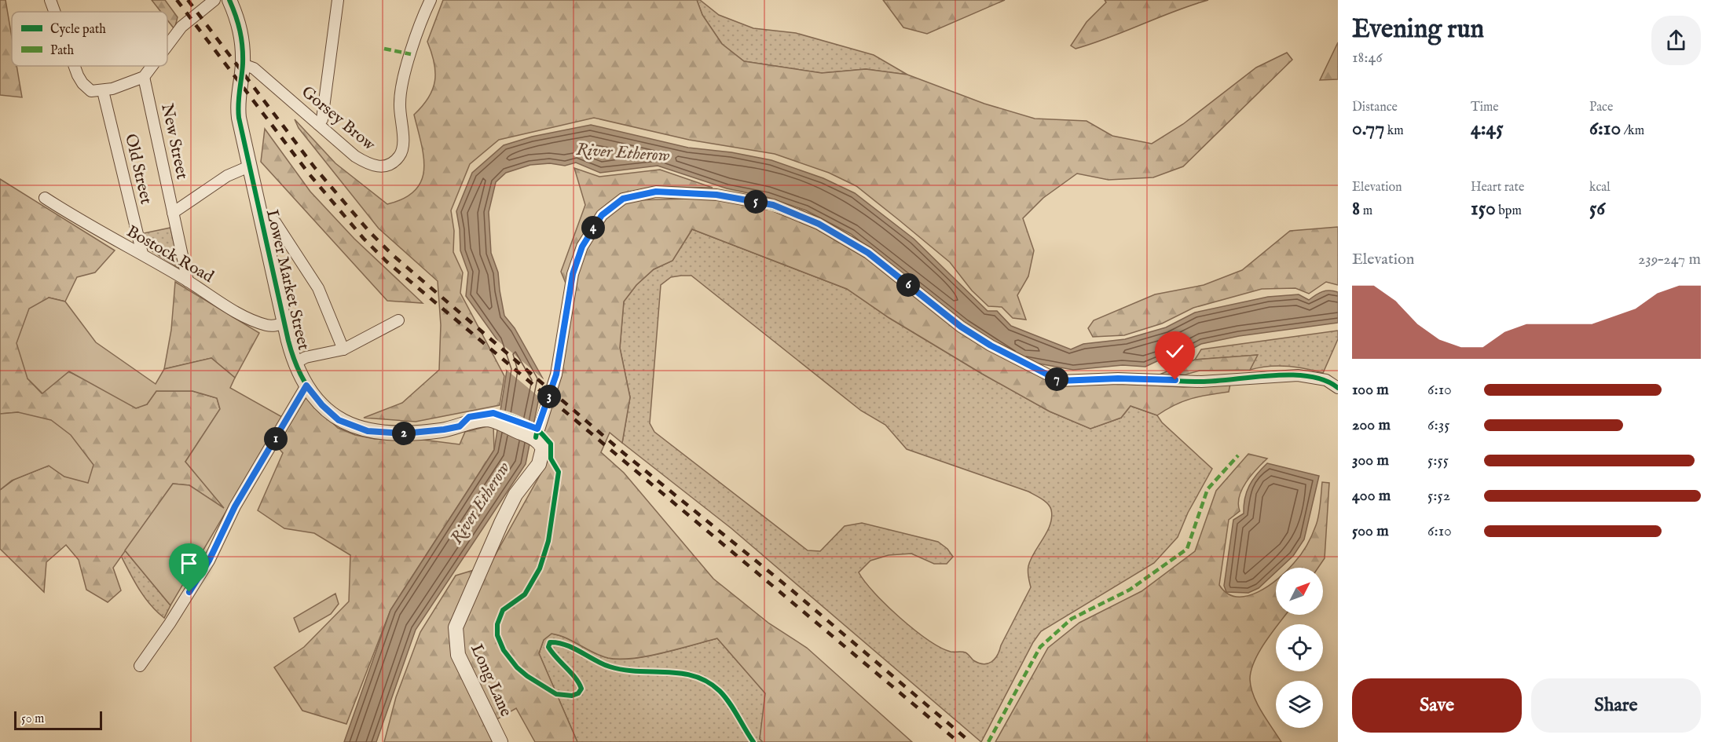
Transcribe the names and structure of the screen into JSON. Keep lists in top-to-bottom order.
{
  "streets": {
    "street": [
      "Gorsey Brow",
      "New Street",
      "Old Street",
      "Bostock Road",
      "Lower Market Street",
      "Long Lane"
    ]
  },
  "crossings": [
    ["Gorsey Brow", "Lower Market Street"],
    ["New Street", "Bostock Road"],
    ["Old Street", "Bostock Road"],
    ["Bostock Road", "Lower Market Street"],
    ["Lower Market Street", "Long Lane"]
  ],
  "water": ["River Etherow"],
  "legend": ["Cycle path", "Path"],
  "scale_bar": "50 m",
  "north": "top right",
  "page": {
    "heading": ["Evening run", "18:46"],
    "stats": [
      ["Distance", "0.77 km"],
      ["Time", "4:45"],
      ["Pace", "6:10 /km"],
      ["Elevation", "8 m"],
      ["Heart rate", "150 bpm"],
      ["kcal", "56"]
    ],
    "pins": [
      "5",
      "4",
      "6",
      "7",
      "3",
      "2",
      "1"
    ],
    "chart": ["Elevation", "239–247 m"],
    "list": [
      {
        "name": "100 m",
        "note": "6:10"
      },
      {
        "name": "200 m",
        "note": "6:35"
      },
      {
        "name": "300 m",
        "note": "5:55"
      },
      {
        "name": "400 m",
        "note": "5:52"
      },
      {
        "name": "500 m",
        "note": "6:10"
      }
    ],
    "buttons": ["Save", "Share"],
    "scale": "50 m"
  }
}
